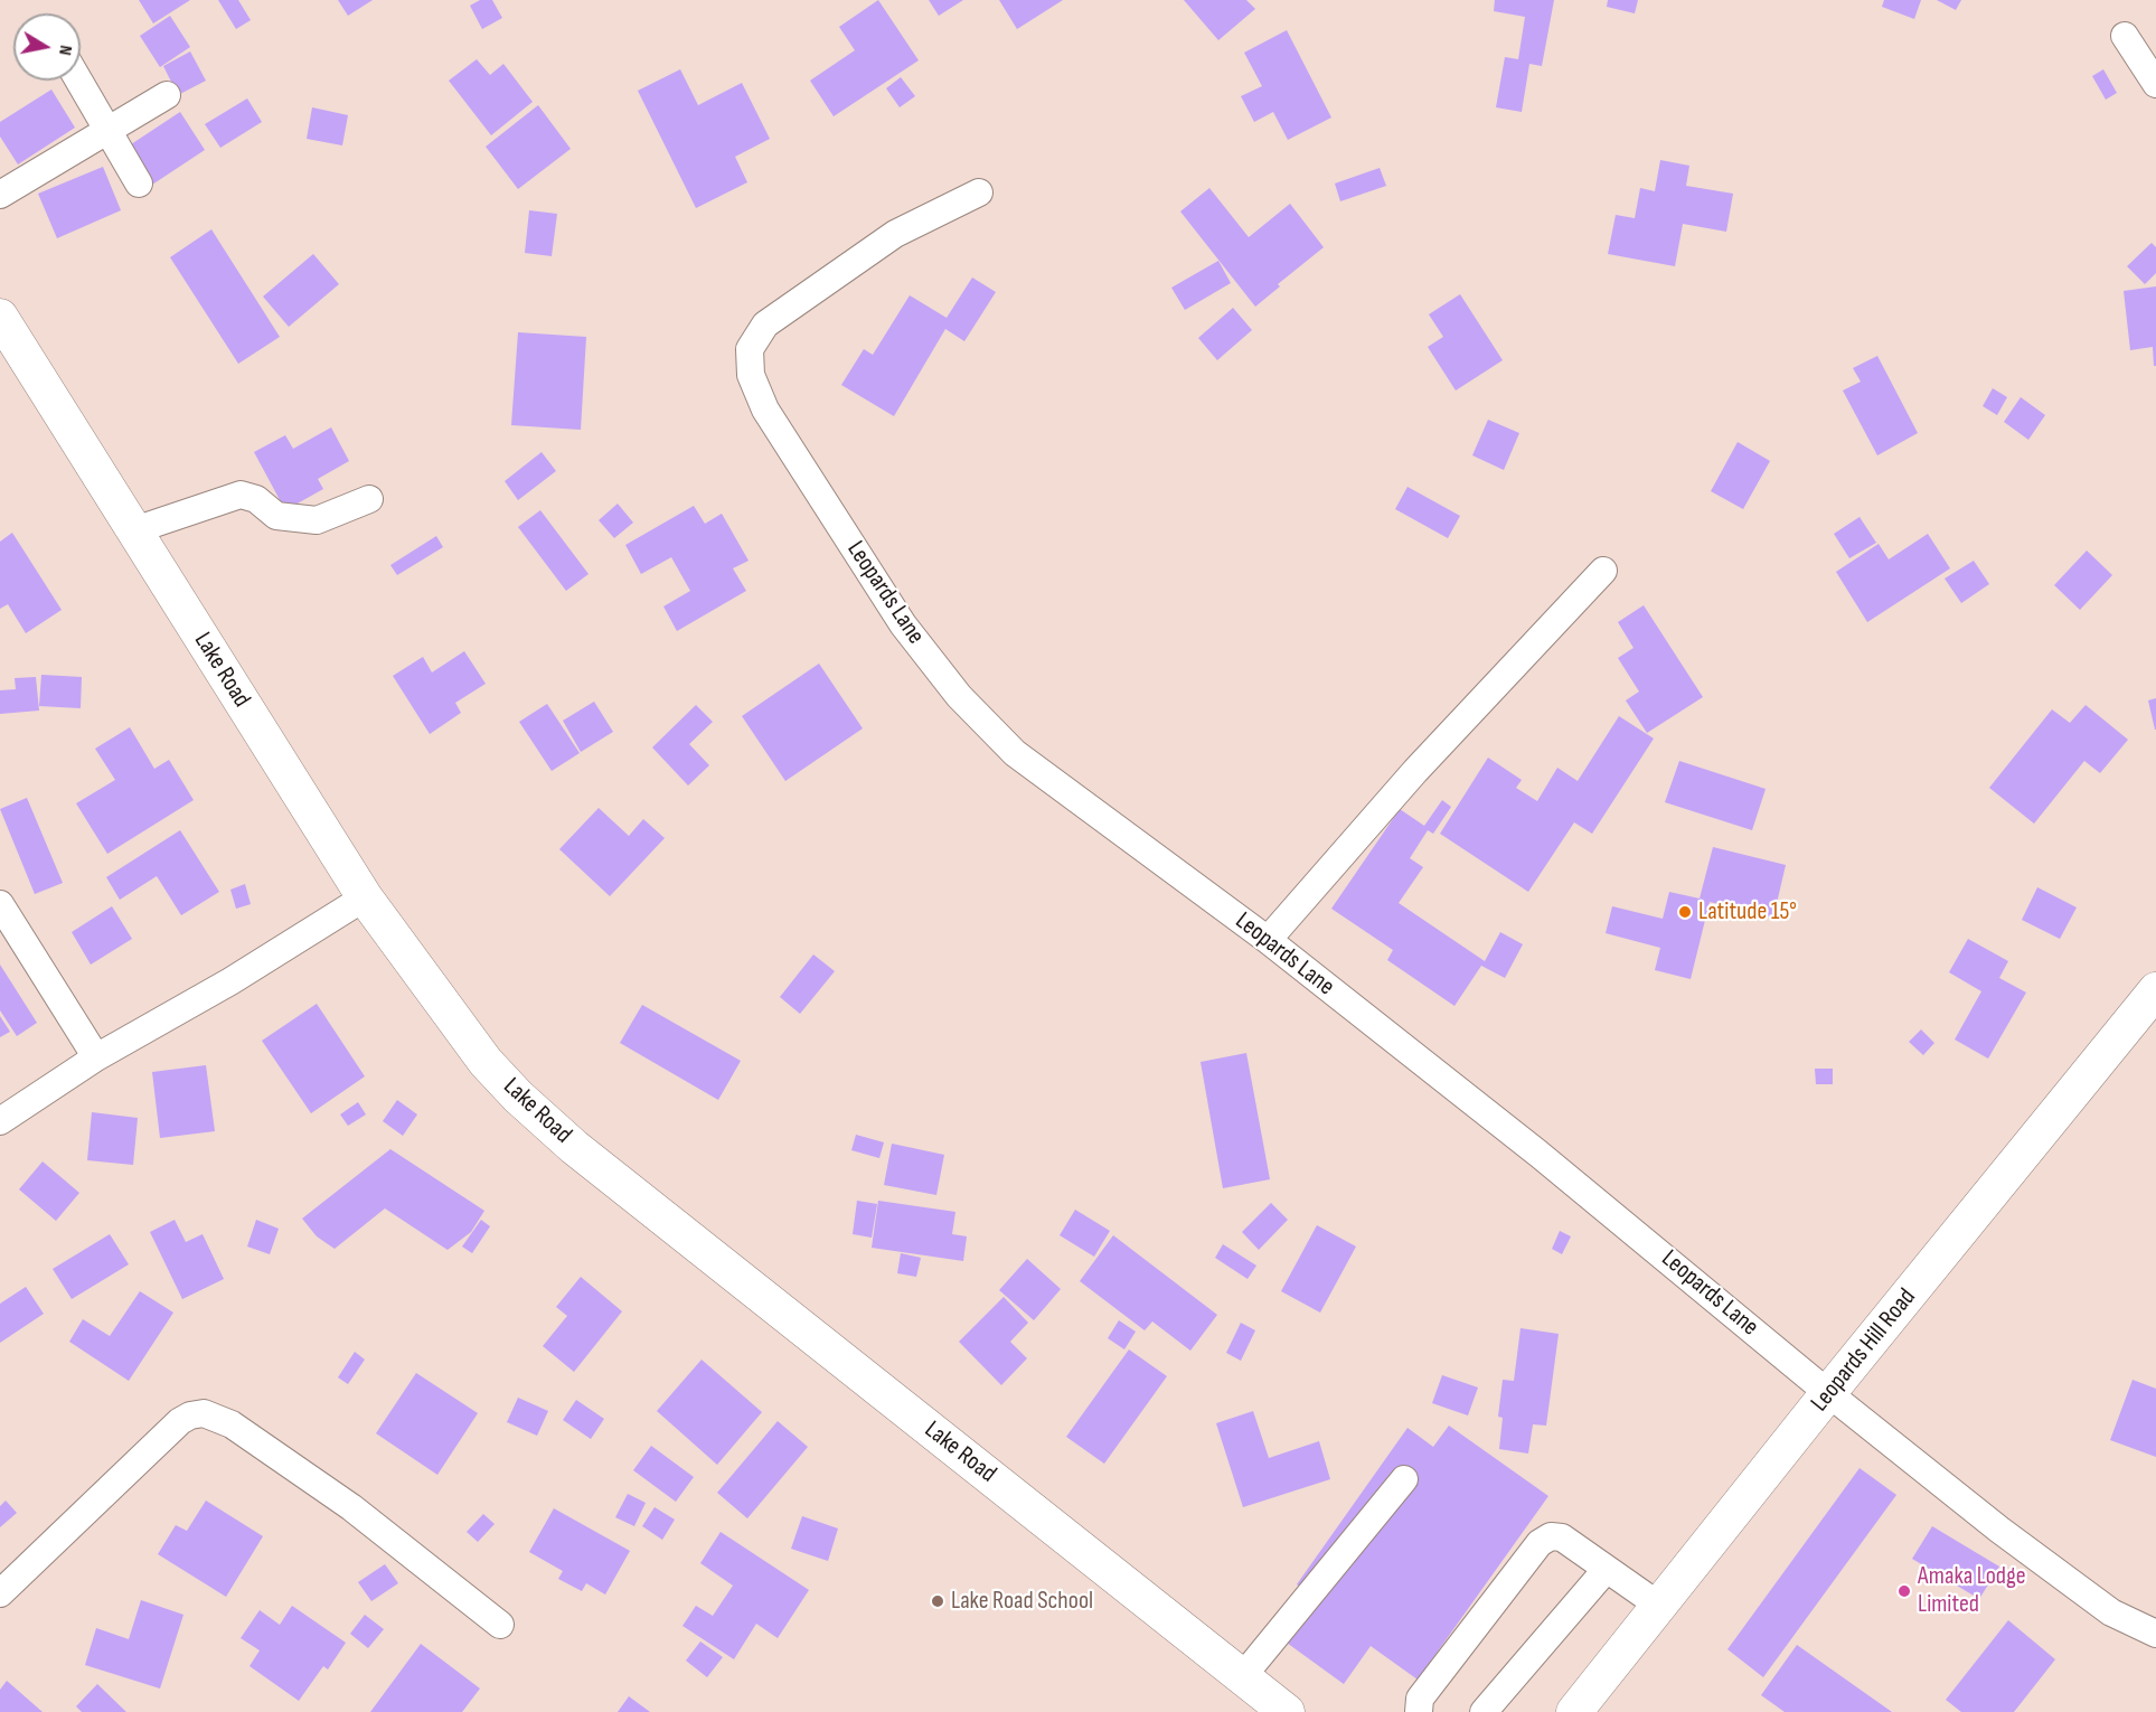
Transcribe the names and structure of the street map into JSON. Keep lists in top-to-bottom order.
{
  "streets": {
    "main road": ["Lake Road", "Leopards Hill Road"],
    "street": ["Leopards Lane"]
  },
  "crossings": [
    ["Leopards Lane", "Leopards Hill Road"]
  ],
  "places": ["Latitude 15°", "Amaka Lodge Limited", "Lake Road School"],
  "north": "right"
}
